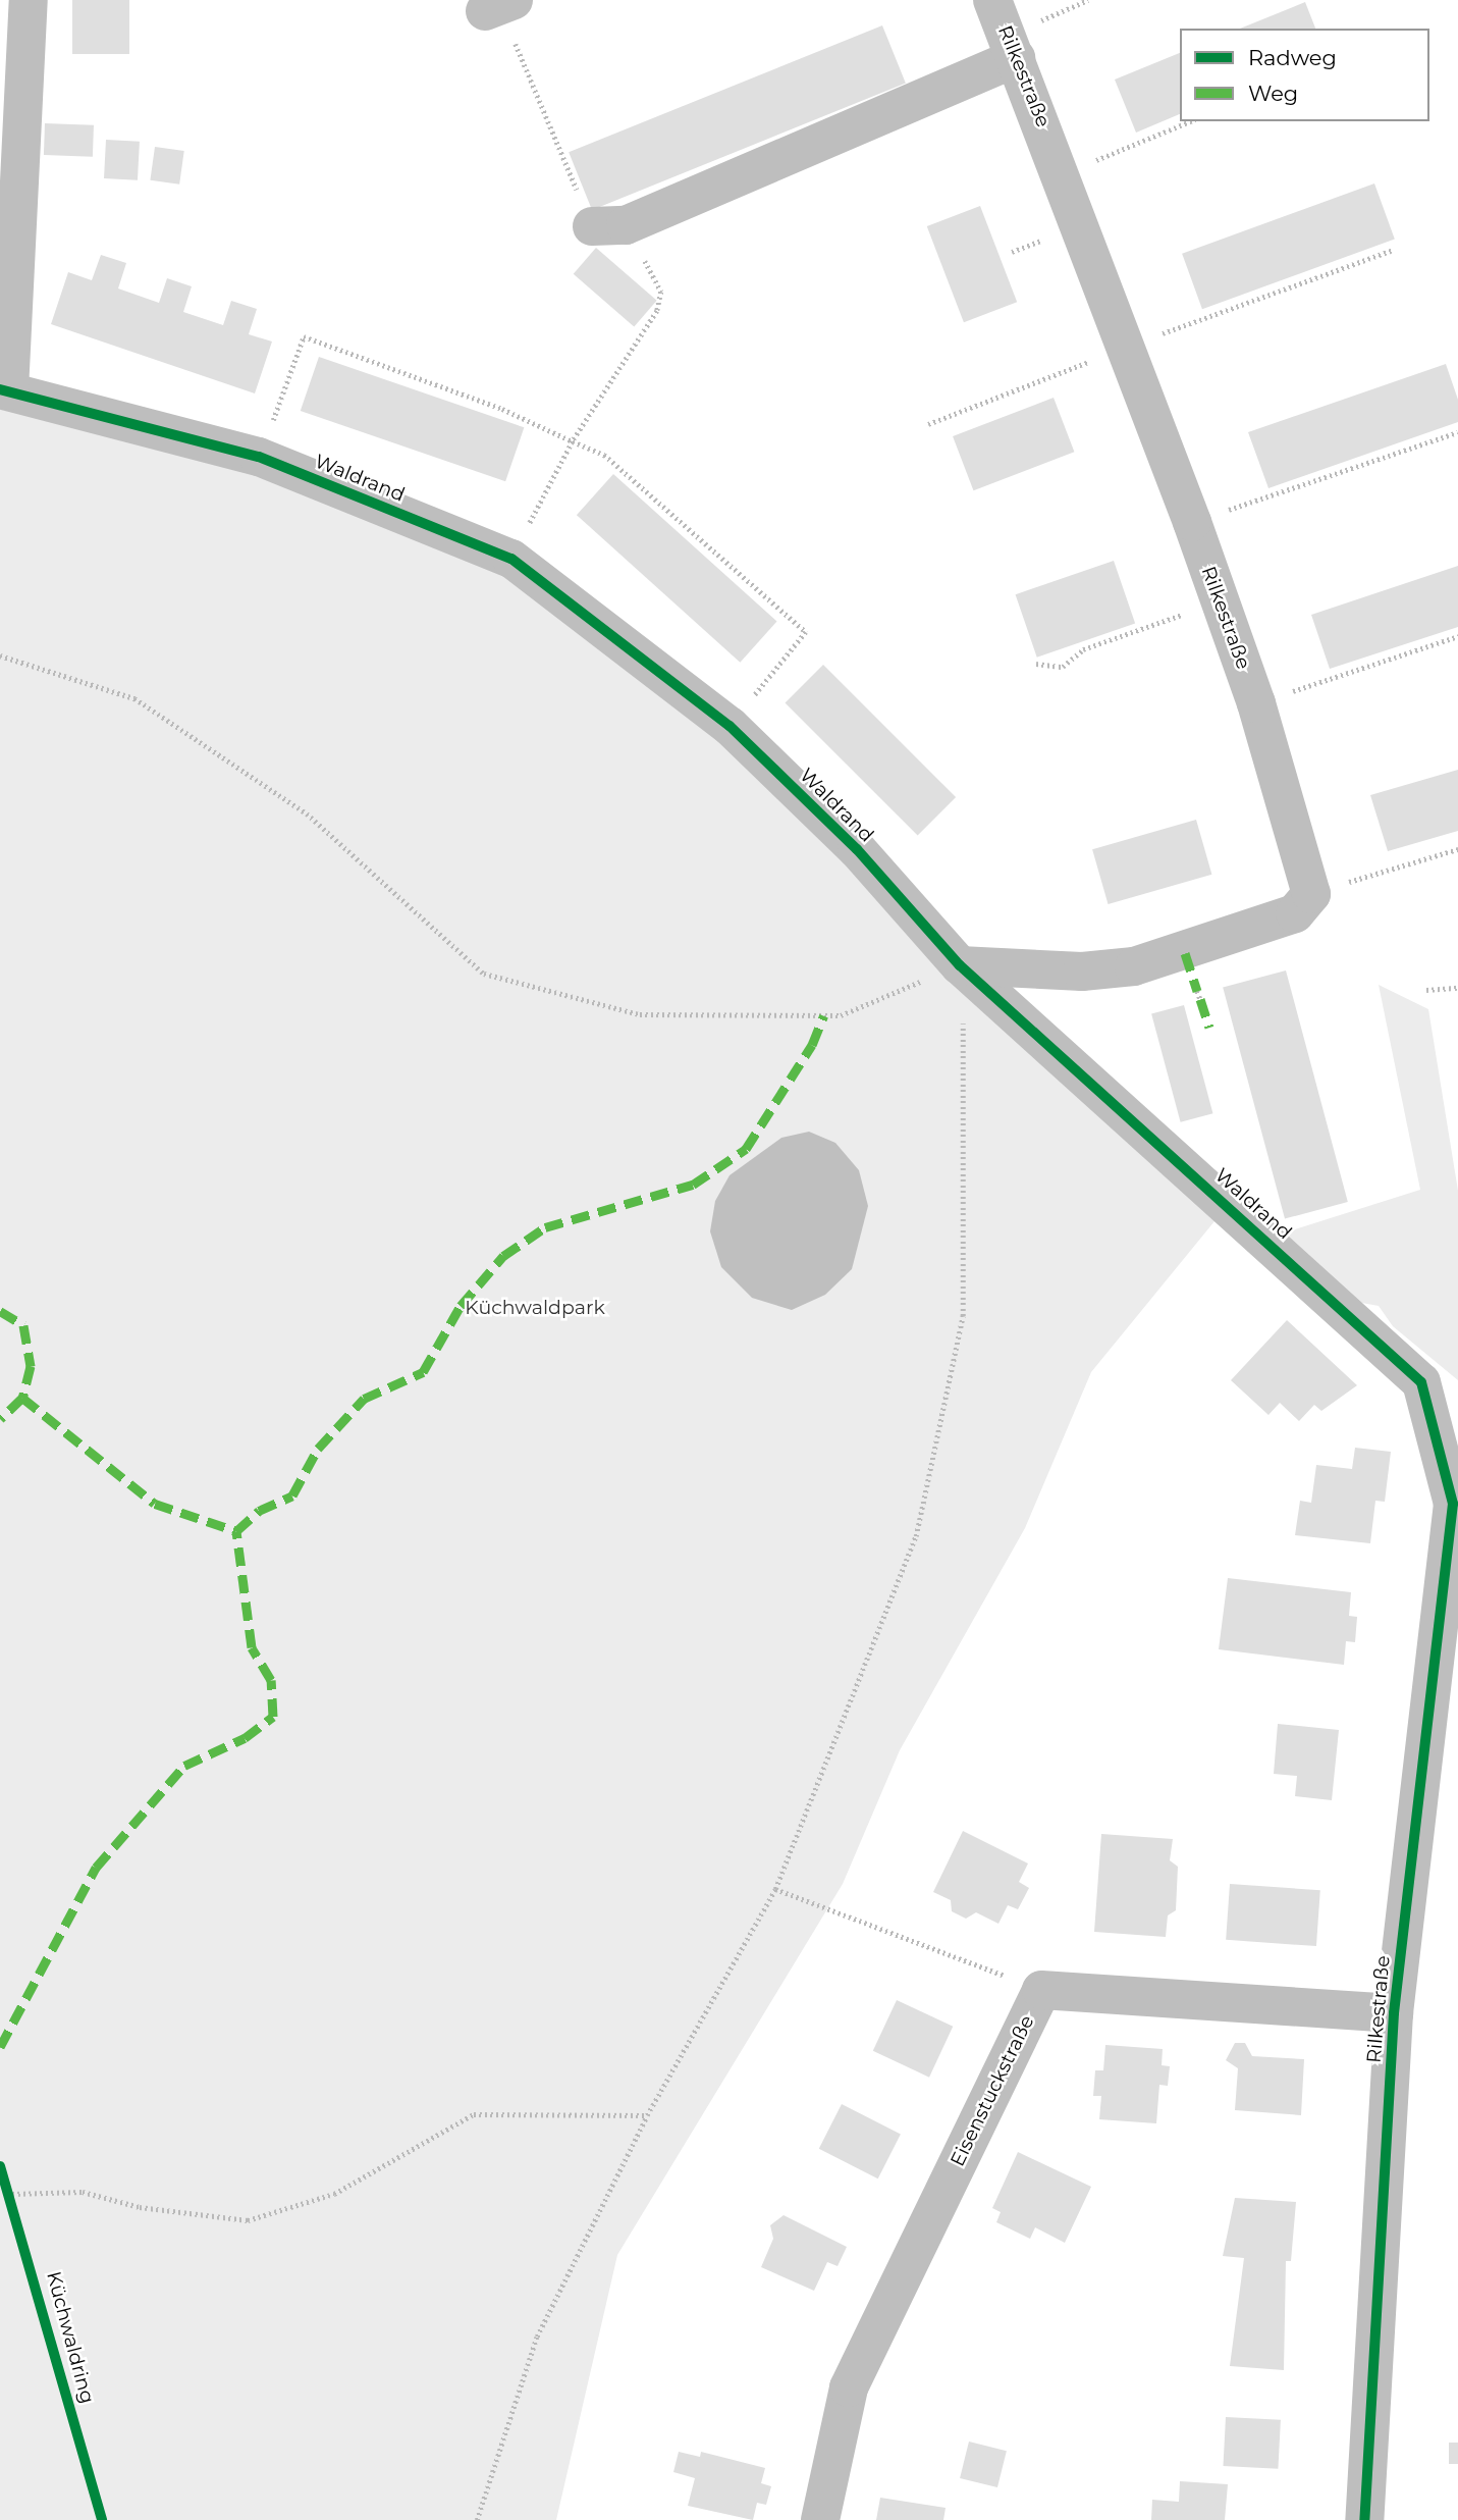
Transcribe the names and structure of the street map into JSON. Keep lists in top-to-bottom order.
{
  "streets": {
    "street": ["Rilkestraße", "Waldrand", "Eisenstuckstraße"],
    "cycle path": ["Küchwaldring"]
  },
  "crossings": [
    ["Rilkestraße", "Waldrand"]
  ],
  "parks": ["Küchwaldpark"],
  "legend": ["Radweg", "Weg"]
}
